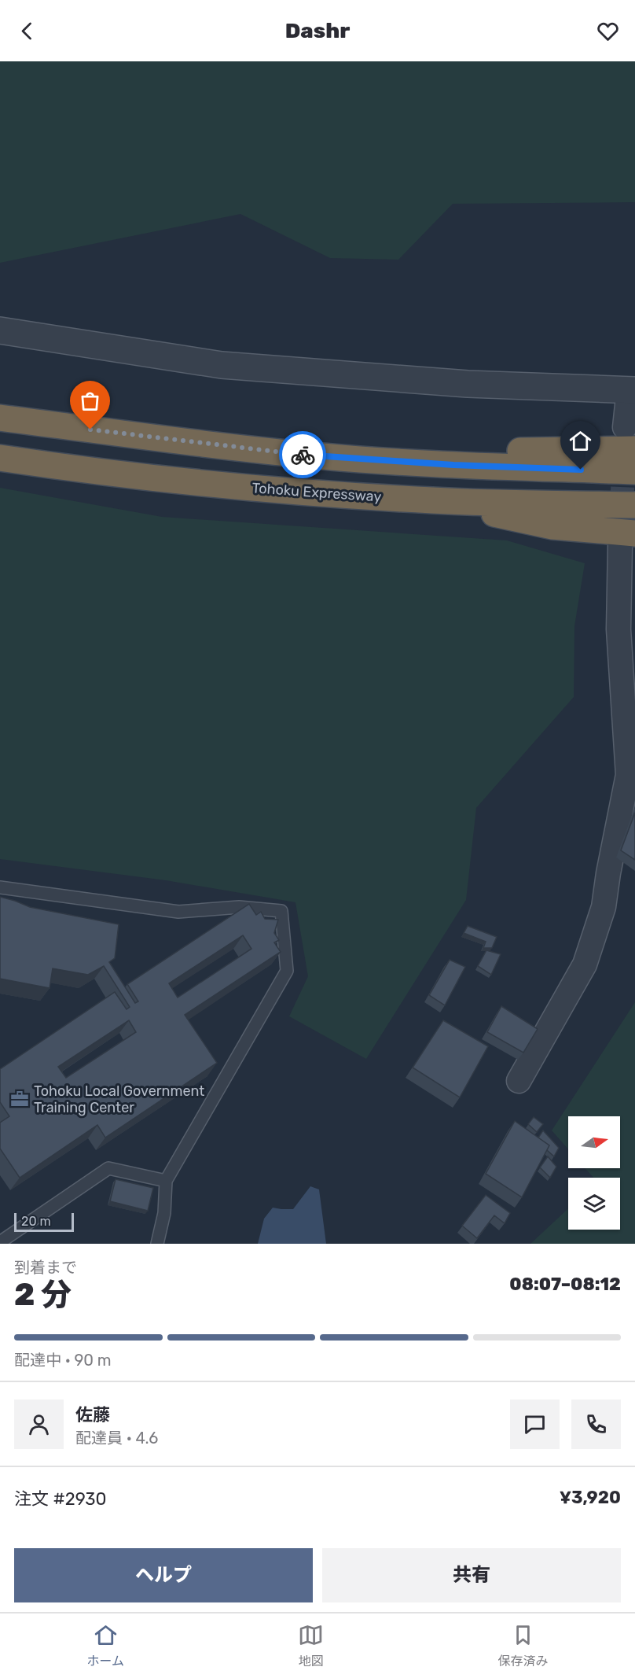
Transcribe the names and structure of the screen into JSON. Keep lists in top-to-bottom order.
{
  "streets": {
    "highway": ["Tohoku Expressway"]
  },
  "places": {
    "office": ["Tohoku Local Government Training Center"]
  },
  "scale_bar": "20 m",
  "north": "right",
  "page": {
    "header": "Dashr",
    "scale": "20 m",
    "heading": ["2 分", "到着まで", "08:07–08:12"],
    "panel": [
      "佐藤",
      "配達員 · 4.6",
      "注文 #2930",
      "¥3,920"
    ],
    "bar": "配達中 · 90 m",
    "buttons": ["ヘルプ", "共有"],
    "tabs": ["ホーム", "地図", "保存済み"]
  }
}
